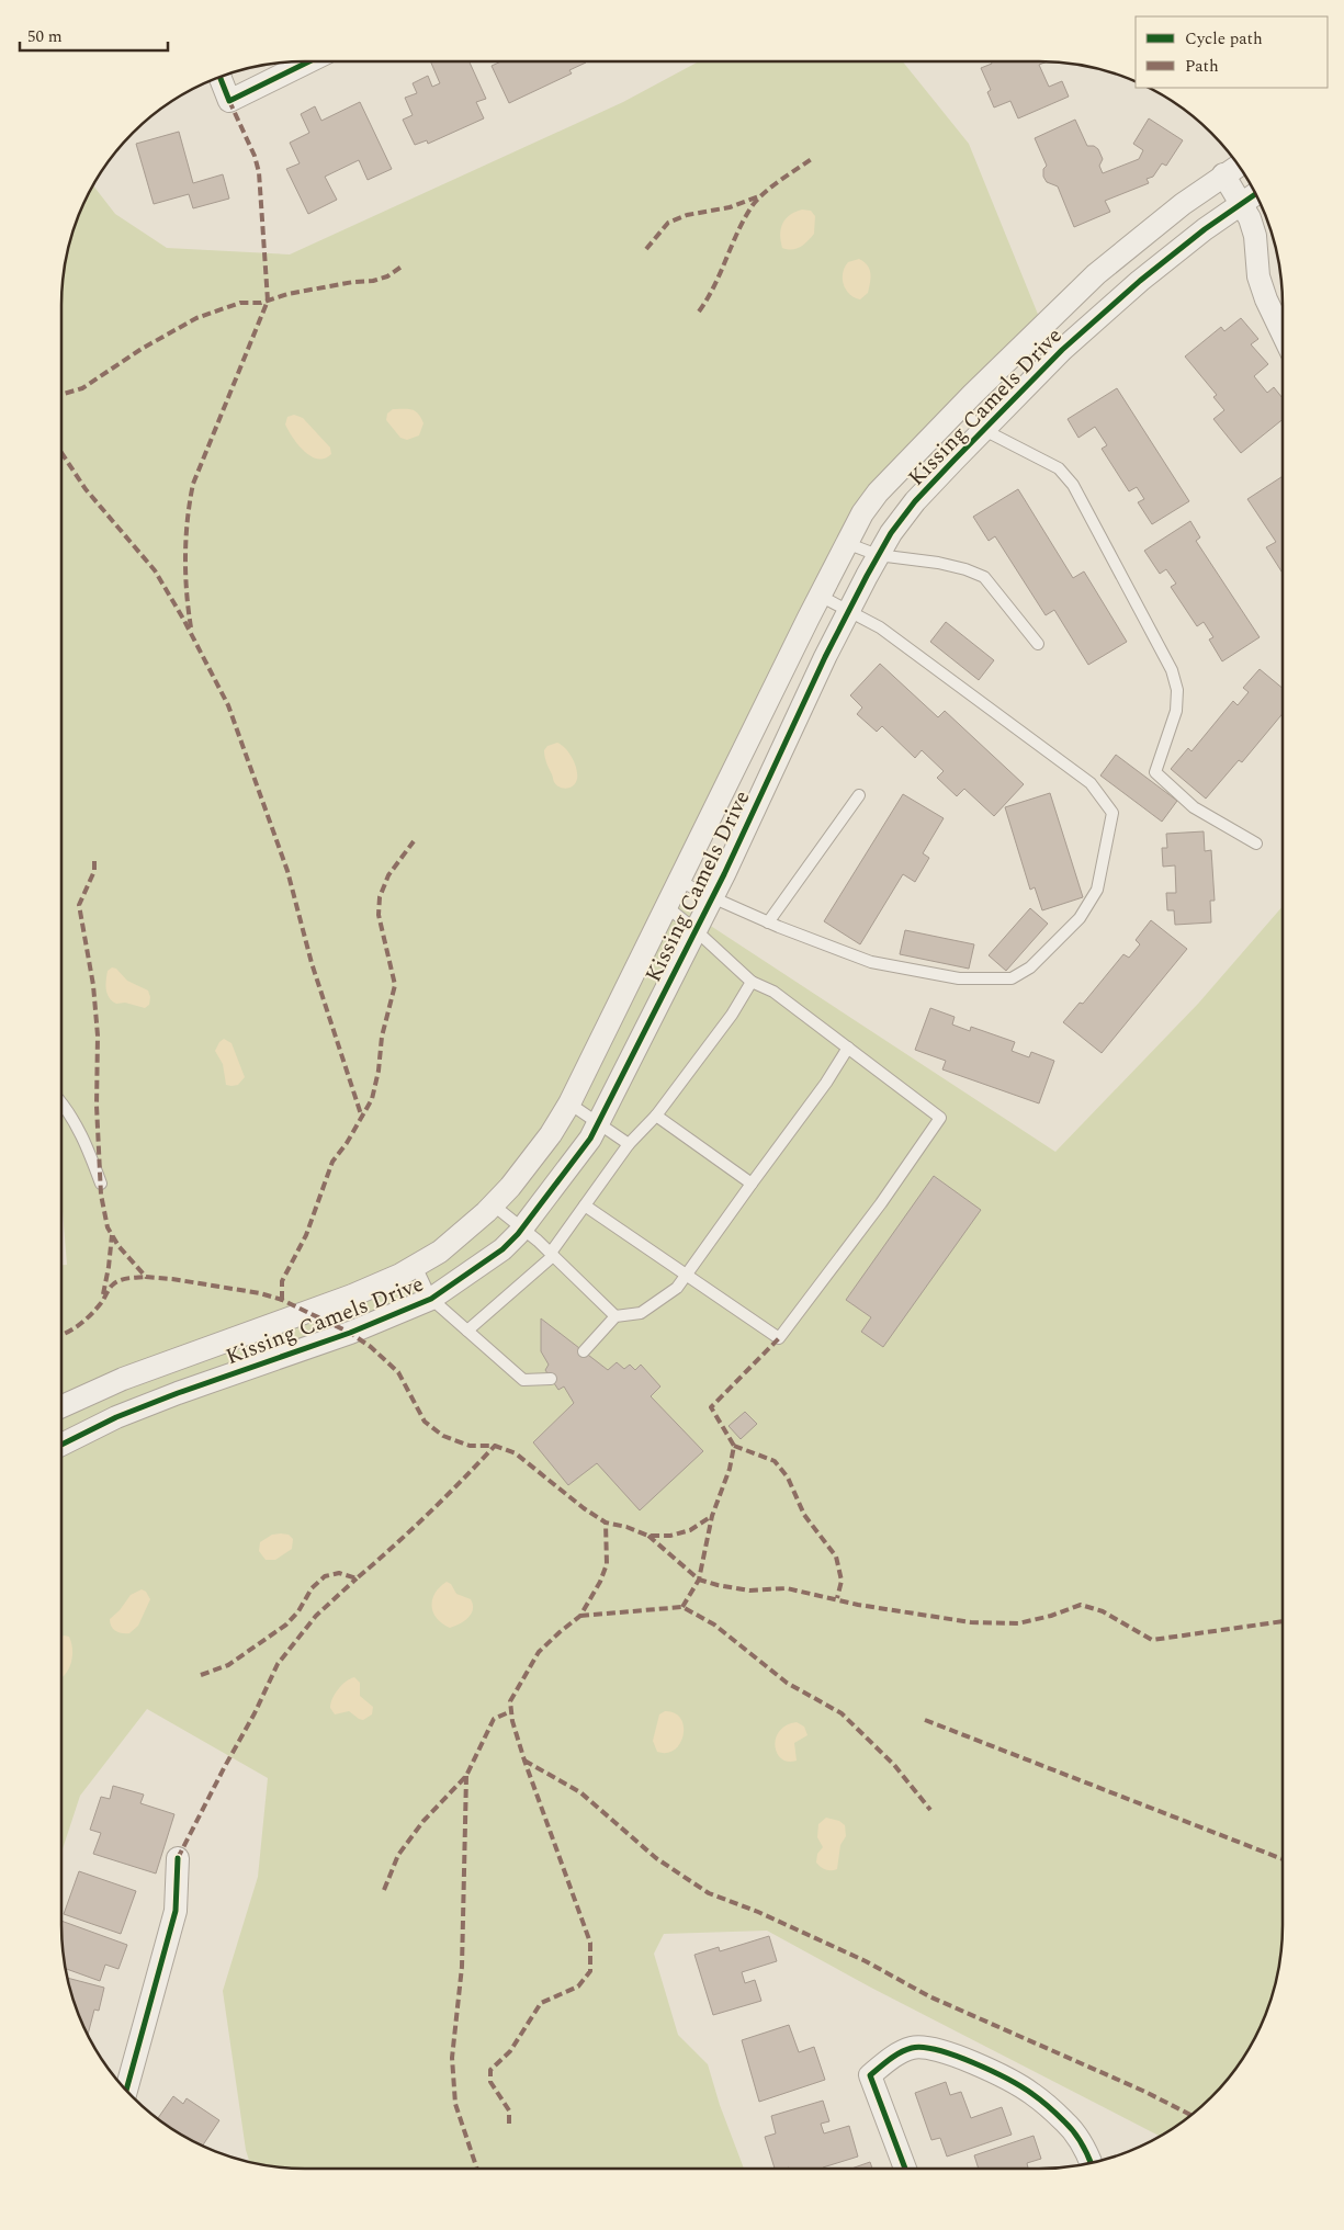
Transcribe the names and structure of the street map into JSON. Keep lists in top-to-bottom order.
{
  "streets": {
    "street": ["Kissing Camels Drive"]
  },
  "legend": ["Cycle path", "Path"],
  "scale_bar": "50 m"
}
